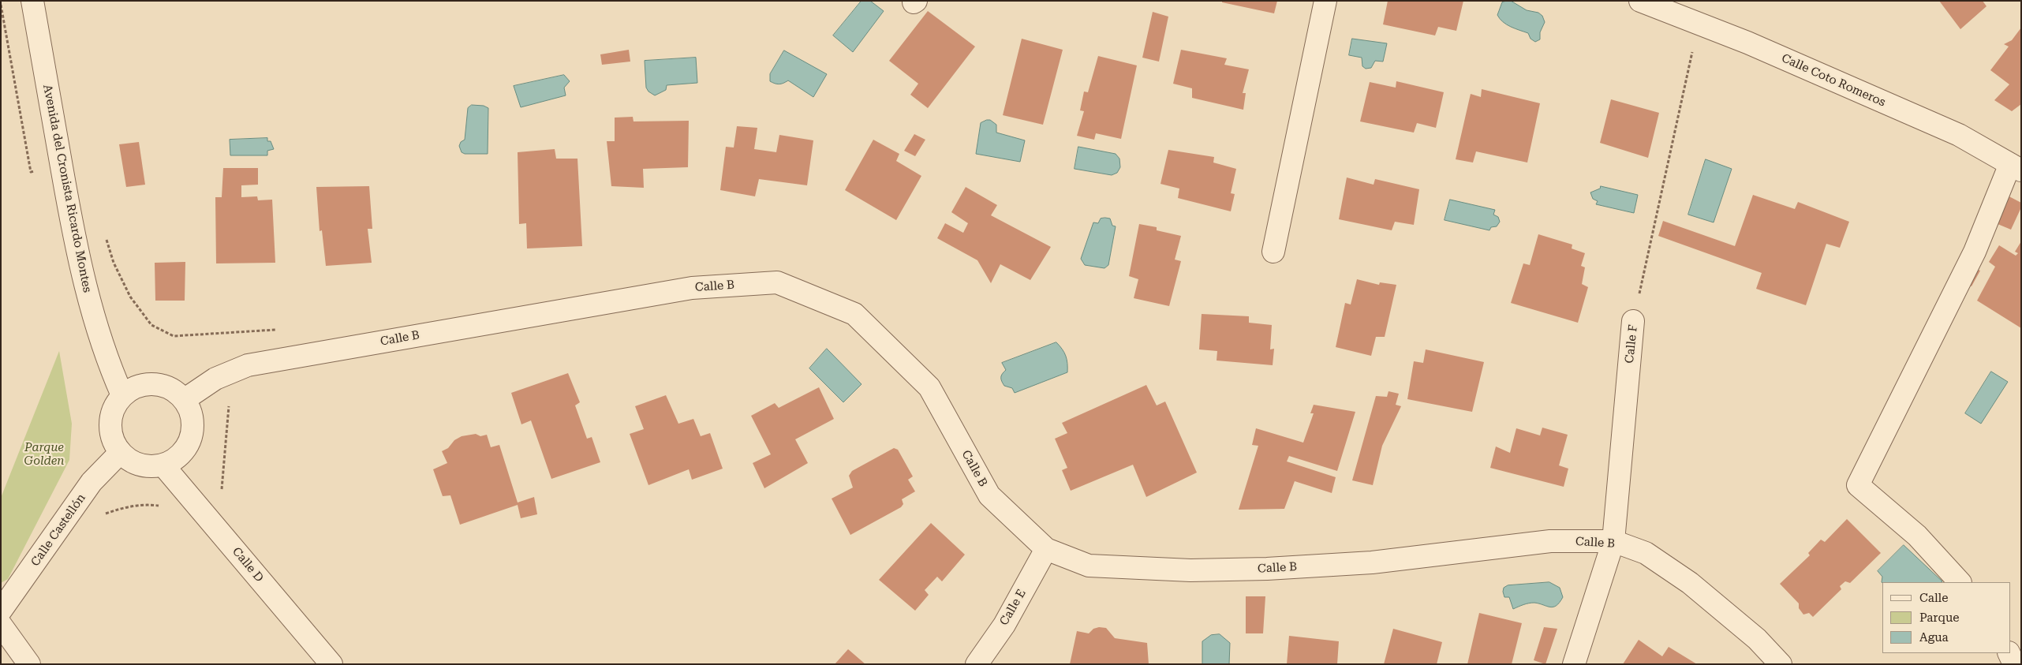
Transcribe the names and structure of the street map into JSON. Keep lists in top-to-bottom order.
{
  "streets": {
    "street": [
      "Calle Coto Romeros",
      "Avenida del Cronista Ricardo Montes",
      "Calle B",
      "Calle F",
      "Calle Castellón",
      "Calle D",
      "Calle E"
    ]
  },
  "crossings": [
    ["Calle Coto Romeros", "Calle F"],
    ["Avenida del Cronista Ricardo Montes", "Calle B"],
    ["Avenida del Cronista Ricardo Montes", "Calle Castellón"],
    ["Avenida del Cronista Ricardo Montes", "Calle D"],
    ["Calle B", "Calle F"],
    ["Calle B", "Calle Castellón"],
    ["Calle B", "Calle D"],
    ["Calle B", "Calle E"],
    ["Calle Castellón", "Calle D"]
  ],
  "parks": ["Parque Golden"],
  "legend": ["Calle", "Parque", "Agua"]
}
